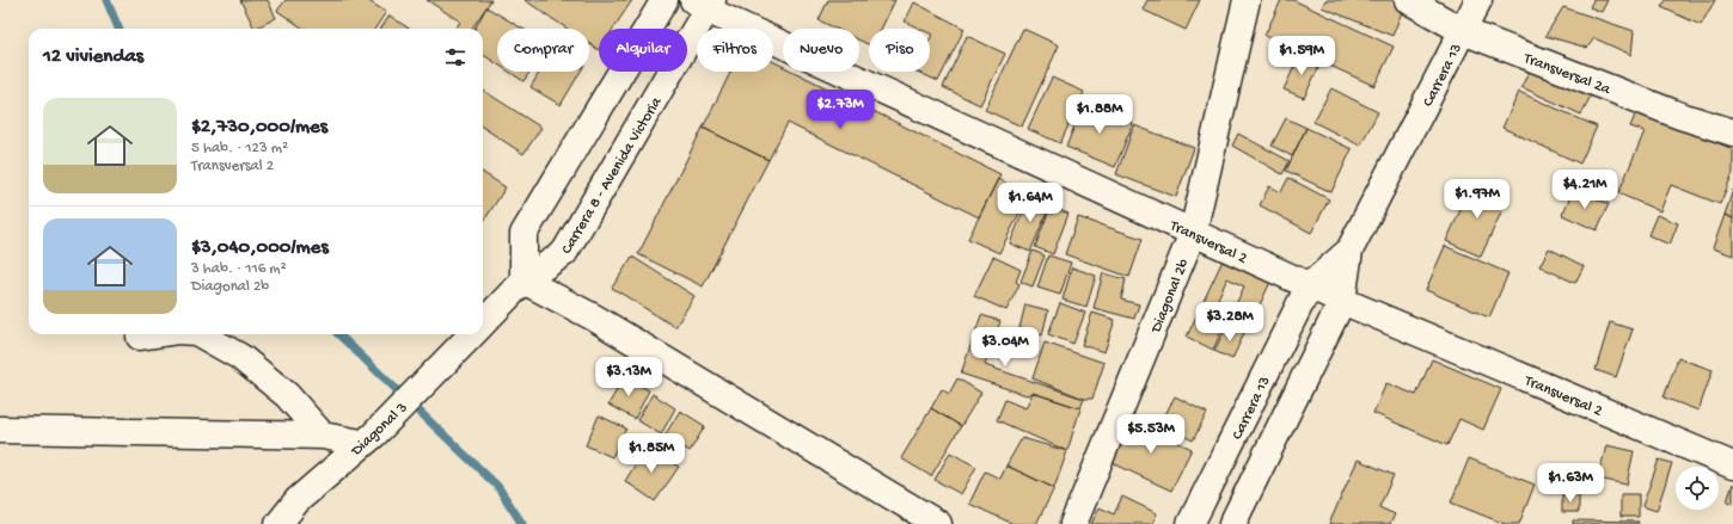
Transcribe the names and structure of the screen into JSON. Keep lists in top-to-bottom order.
{
  "streets": {
    "street": [
      "Transversal 2a",
      "Carrera 13",
      "Carrera 8 - Avenida Victoria",
      "Transversal 2",
      "Diagonal 2b",
      "Diagonal 3"
    ]
  },
  "crossings": [
    ["Transversal 2a", "Carrera 13"],
    ["Carrera 13", "Transversal 2"],
    ["Carrera 8 - Avenida Victoria", "Transversal 2"],
    ["Carrera 8 - Avenida Victoria", "Diagonal 3"],
    ["Transversal 2", "Diagonal 2b"]
  ],
  "page": {
    "chip": [
      "Comprar",
      "Alquilar",
      "Filtros",
      "Nuevo",
      "Piso"
    ],
    "heading": "12 viviendas",
    "price": [
      "$1.59M",
      "$2.73M",
      "$1.88M",
      "$4.21M",
      "$1.97M",
      "$1.64M",
      "$3.28M",
      "$3.04M",
      "$3.13M",
      "$5.53M",
      "$1.85M",
      "$1.63M"
    ],
    "list": [
      {
        "name": "$2,730,000/mes",
        "note": "5 hab. · 123 m² · Transversal 2"
      },
      {
        "name": "$3,040,000/mes",
        "note": "3 hab. · 116 m² · Diagonal 2b"
      }
    ]
  }
}
